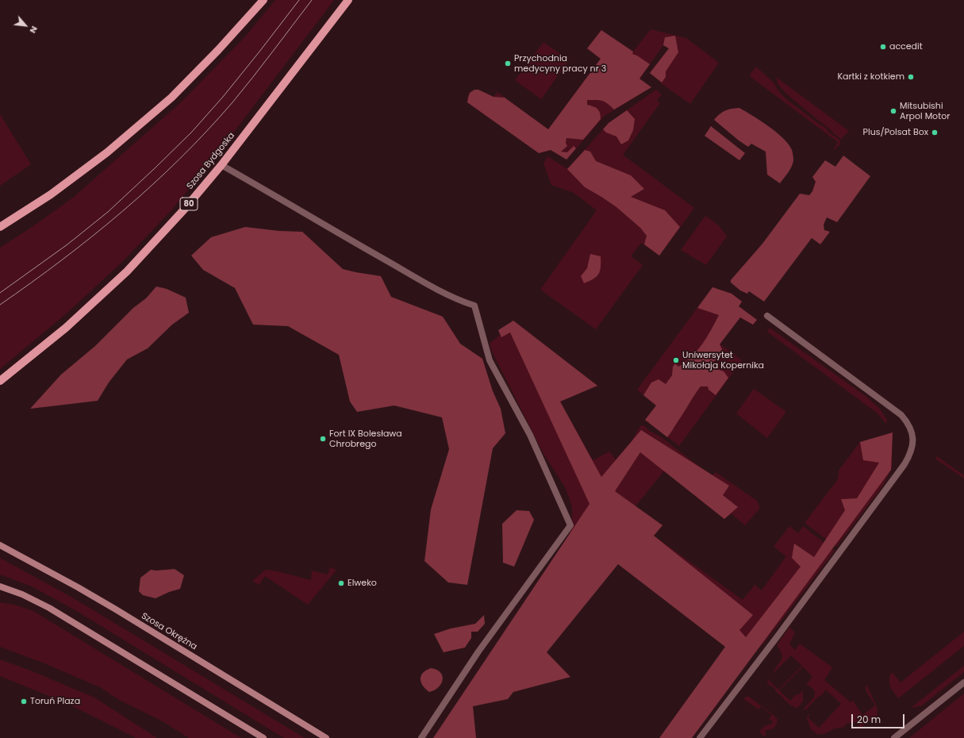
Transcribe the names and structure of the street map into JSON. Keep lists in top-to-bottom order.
{
  "streets": {
    "main road": ["Szosa Bydgoska", "80"],
    "street": ["Szosa Okrężna"]
  },
  "places": [
    "accedit",
    "Przychodnia medycyny pracy nr 3",
    "Kartki z kotkiem",
    "Mitsubishi Arpol Motor",
    "Plus/Polsat Box",
    "Uniwersytet Mikołaja Kopernika",
    "Fort IX Bolesława Chrobrego",
    "Elweko",
    "Toruń Plaza"
  ],
  "scale_bar": "20 m",
  "north": "bottom right"
}
